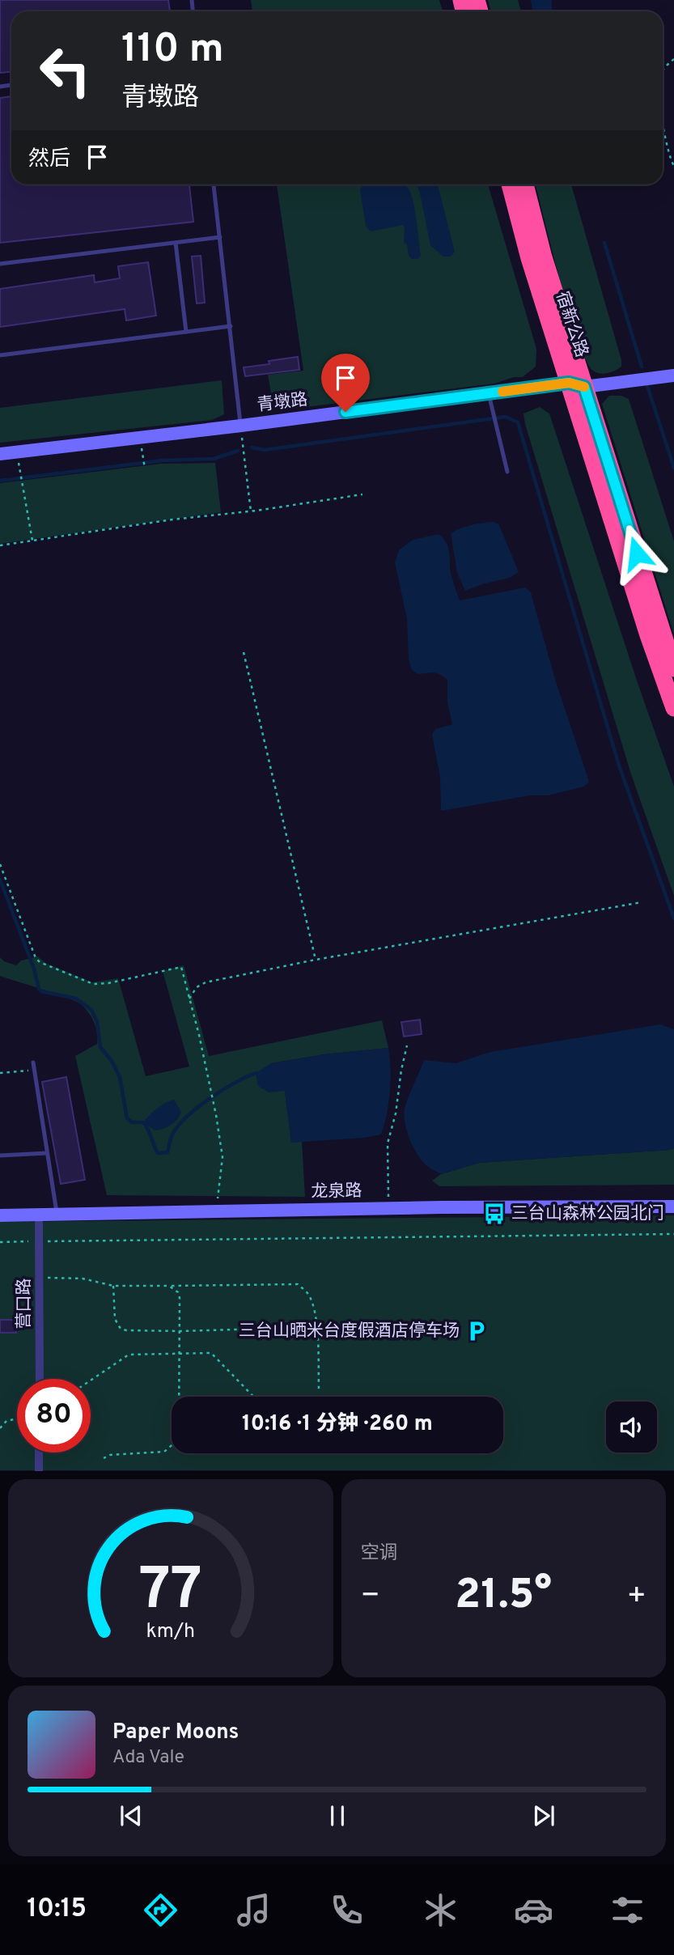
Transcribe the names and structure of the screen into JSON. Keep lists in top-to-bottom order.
{
  "streets": {
    "highway": ["宿新公路"],
    "street": ["青墩路", "龙泉路", "营口路"]
  },
  "crossings": [
    ["宿新公路", "青墩路"],
    ["龙泉路", "营口路"]
  ],
  "places": {
    "bus stop": ["三台山森林公园北门"],
    "parking": ["三台山晒米台度假酒店停车场"]
  },
  "page": {
    "turn": ["110 m", "青墩路"],
    "then": "然后",
    "limit": "80",
    "trip": "10:16 · 1 分钟 · 260 m",
    "tile": "空调",
    "heat": ["−", "21.5°", "+"],
    "song": ["Paper Moons", "Ada Vale"],
    "tabs": "10:15",
    "gauge": ["77", "km/h"]
  }
}
